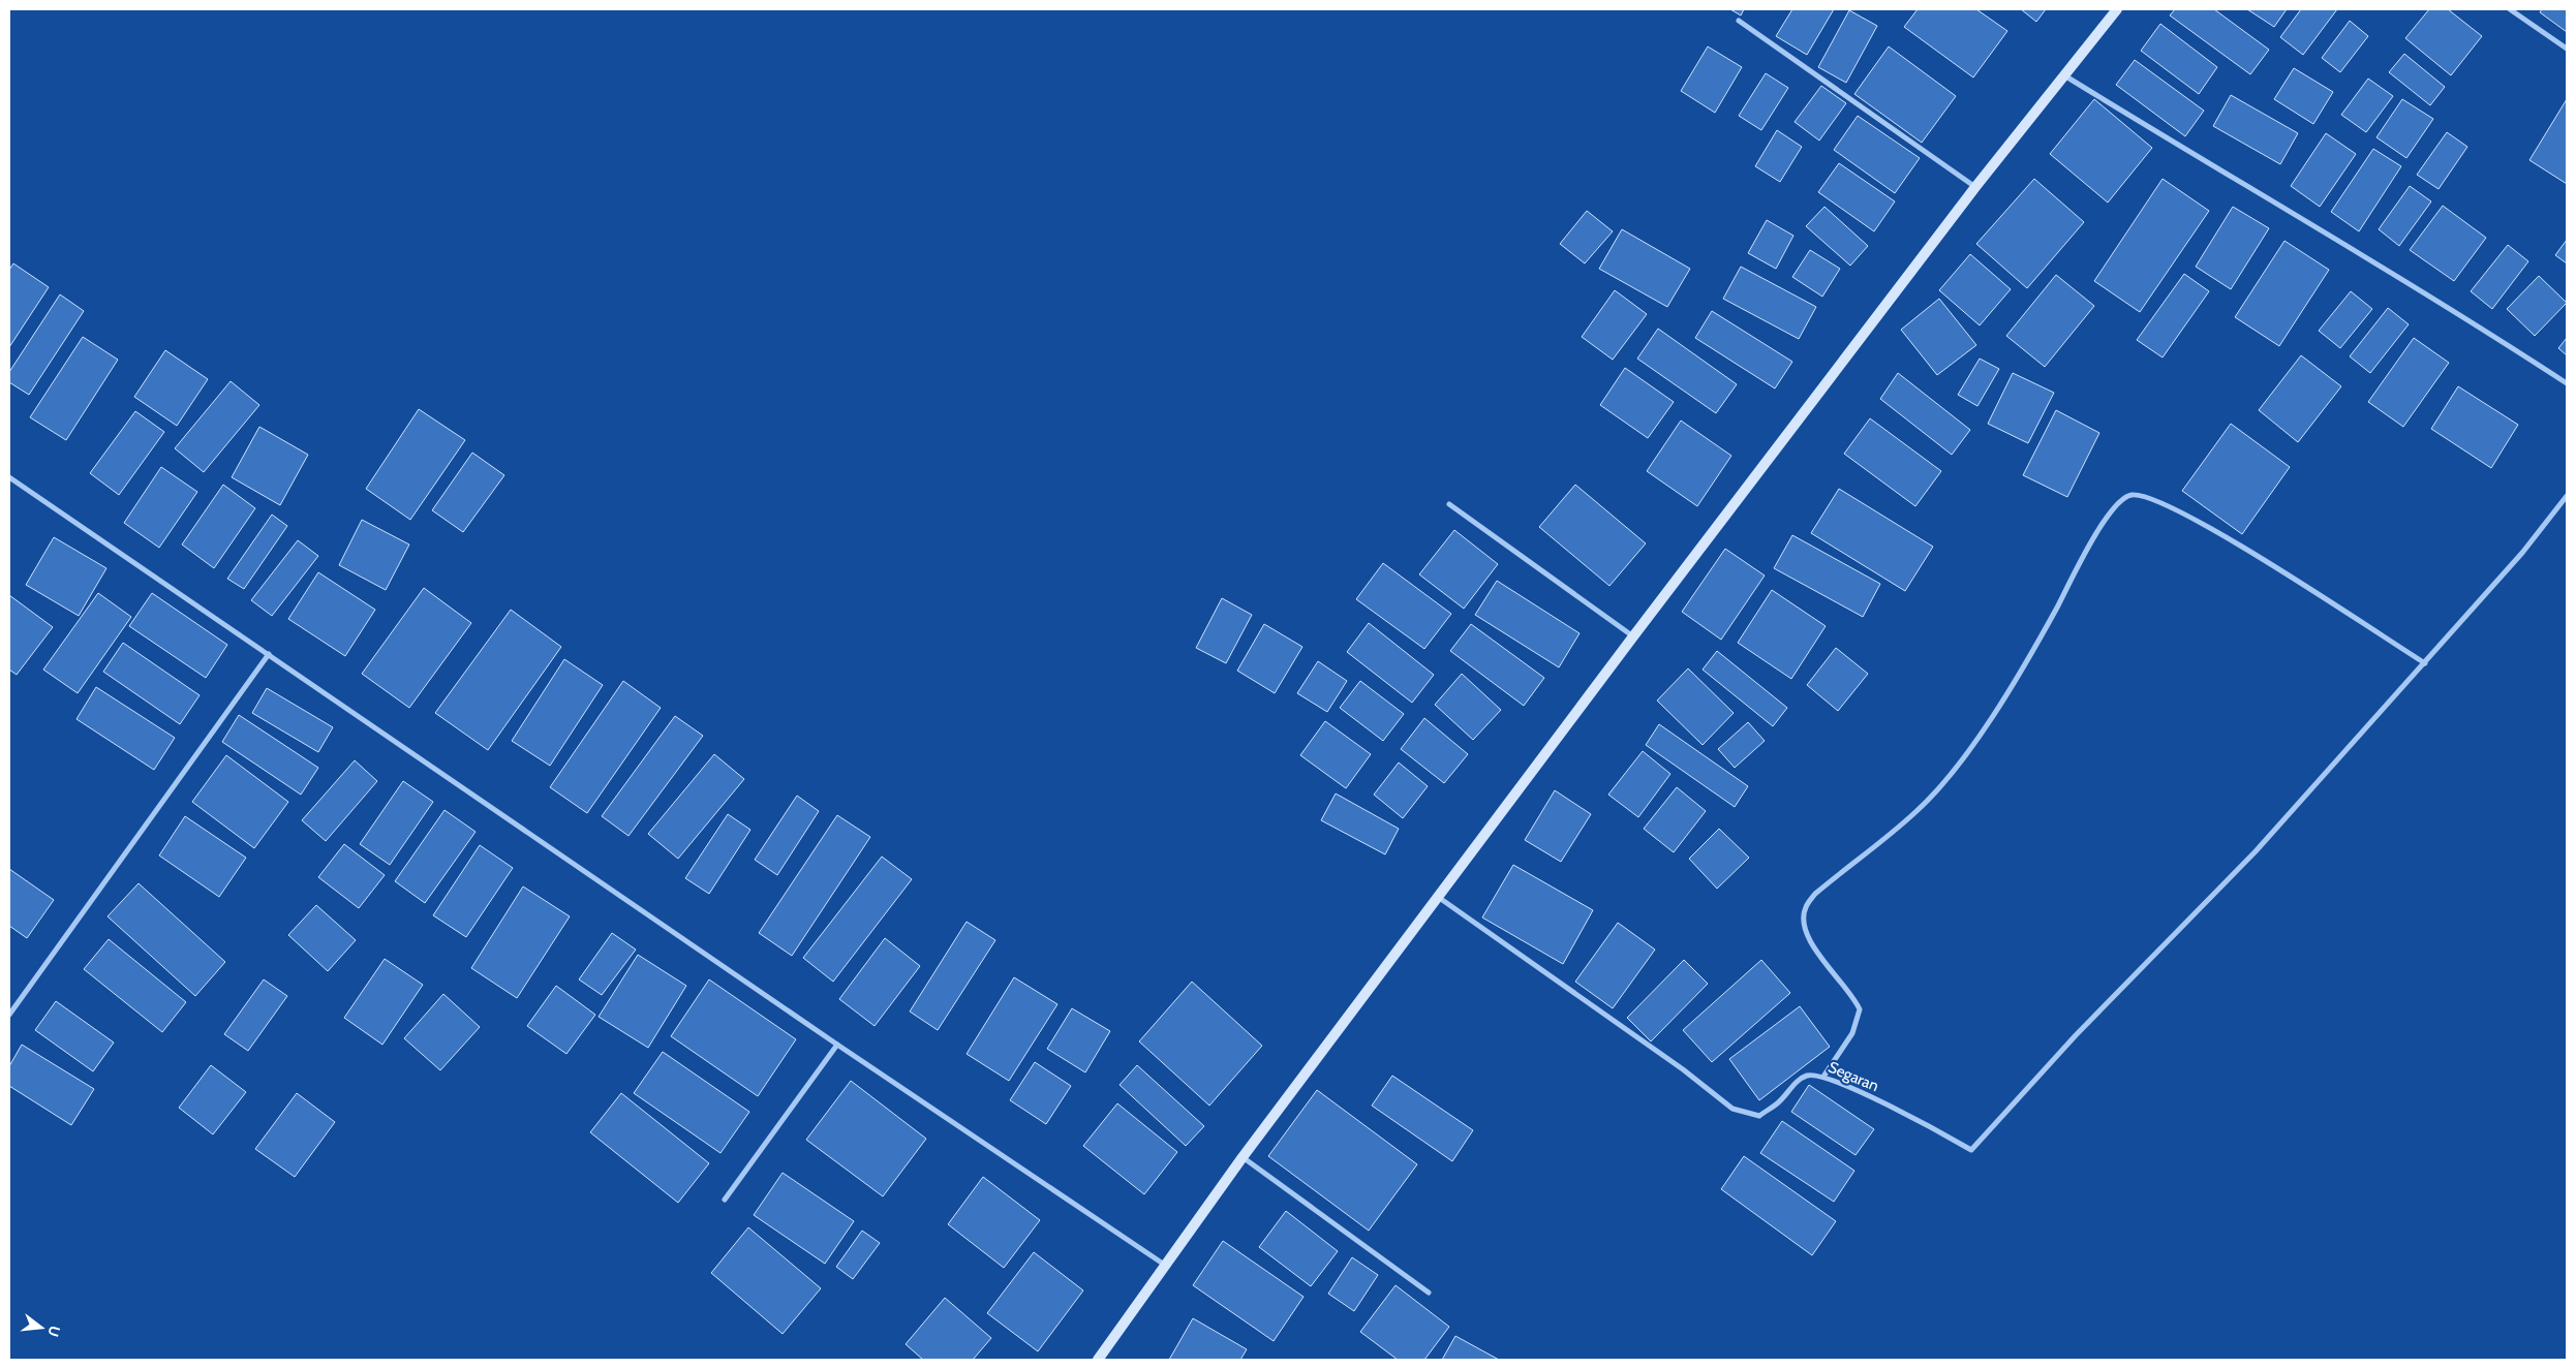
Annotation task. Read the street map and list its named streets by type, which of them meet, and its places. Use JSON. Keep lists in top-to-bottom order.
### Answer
{
  "streets": {
    "street": ["Segaran"]
  },
  "north": "right"
}
